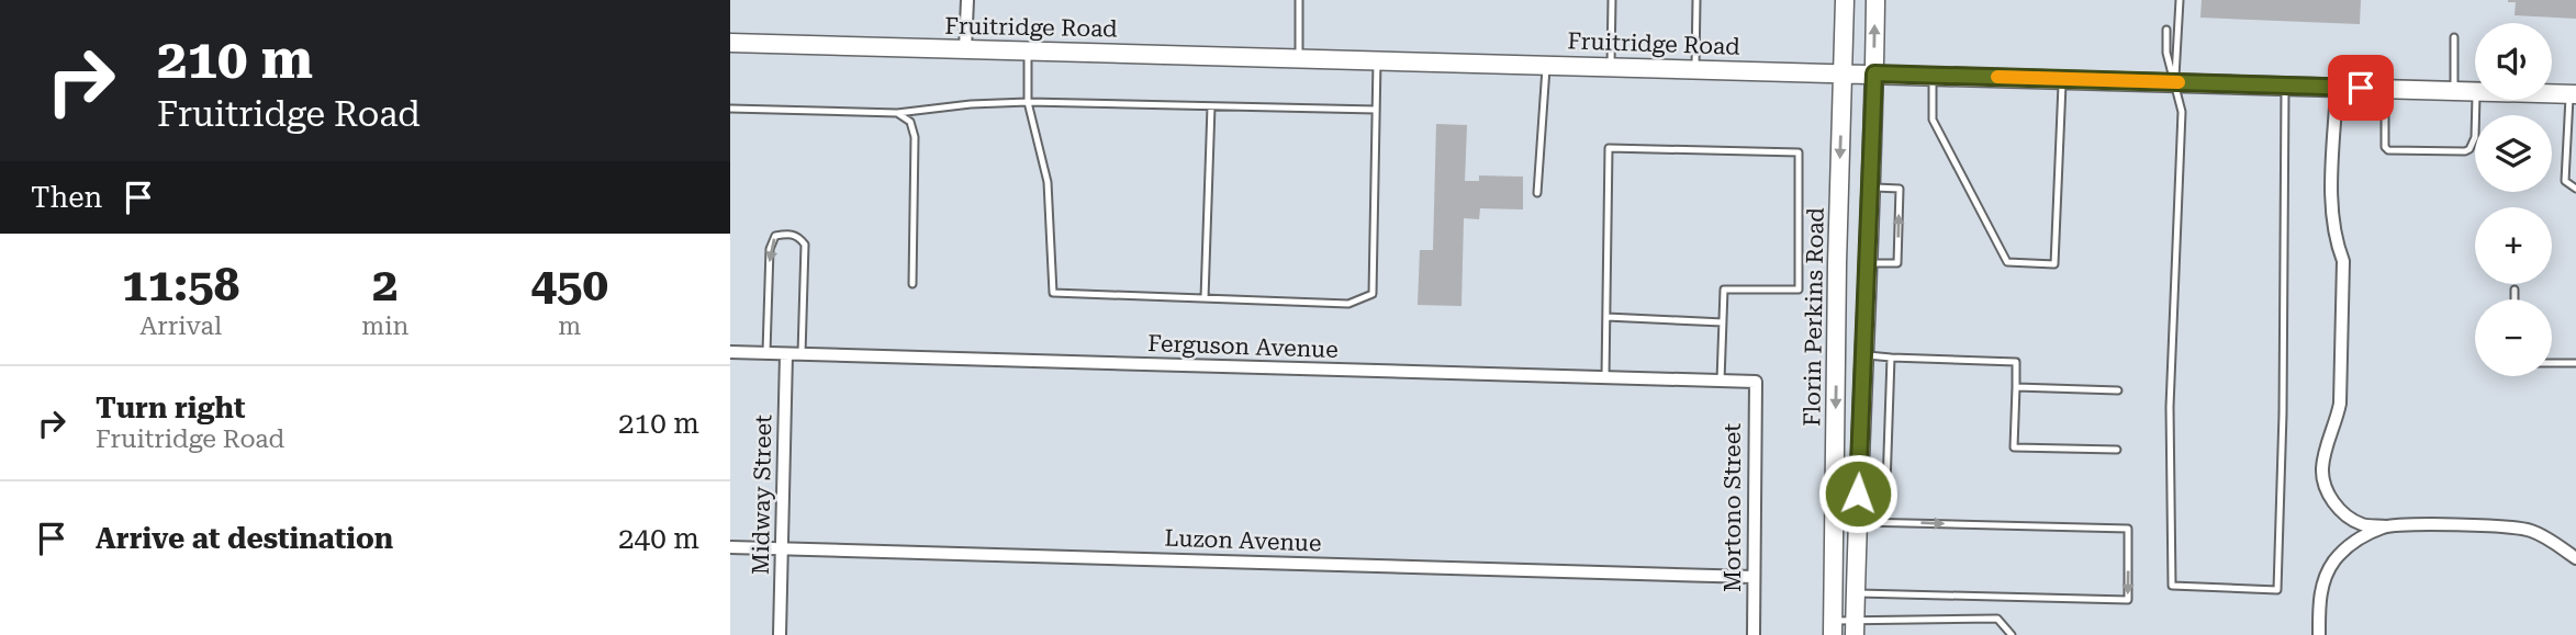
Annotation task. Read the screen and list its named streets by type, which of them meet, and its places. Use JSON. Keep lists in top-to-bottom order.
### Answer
{
  "streets": {
    "main road": ["Fruitridge Road", "Florin Perkins Road"],
    "street": [
      "Ferguson Avenue",
      "Midway Street",
      "Mortono Street",
      "Luzon Avenue"
    ]
  },
  "crossings": [
    ["Fruitridge Road", "Florin Perkins Road"],
    ["Ferguson Avenue", "Midway Street"],
    ["Ferguson Avenue", "Mortono Street"],
    ["Midway Street", "Luzon Avenue"],
    ["Mortono Street", "Luzon Avenue"]
  ],
  "page": {
    "turn": ["210 m", "Fruitridge Road"],
    "map_buttons": ["+", "−"],
    "then": "Then",
    "eta": [
      "11:58",
      "Arrival",
      "2",
      "min",
      "450",
      "m"
    ],
    "list": [
      {
        "name": "Turn right",
        "note": "Fruitridge Road",
        "value": "210 m"
      },
      {
        "name": "Arrive at destination",
        "value": "240 m"
      }
    ]
  }
}
